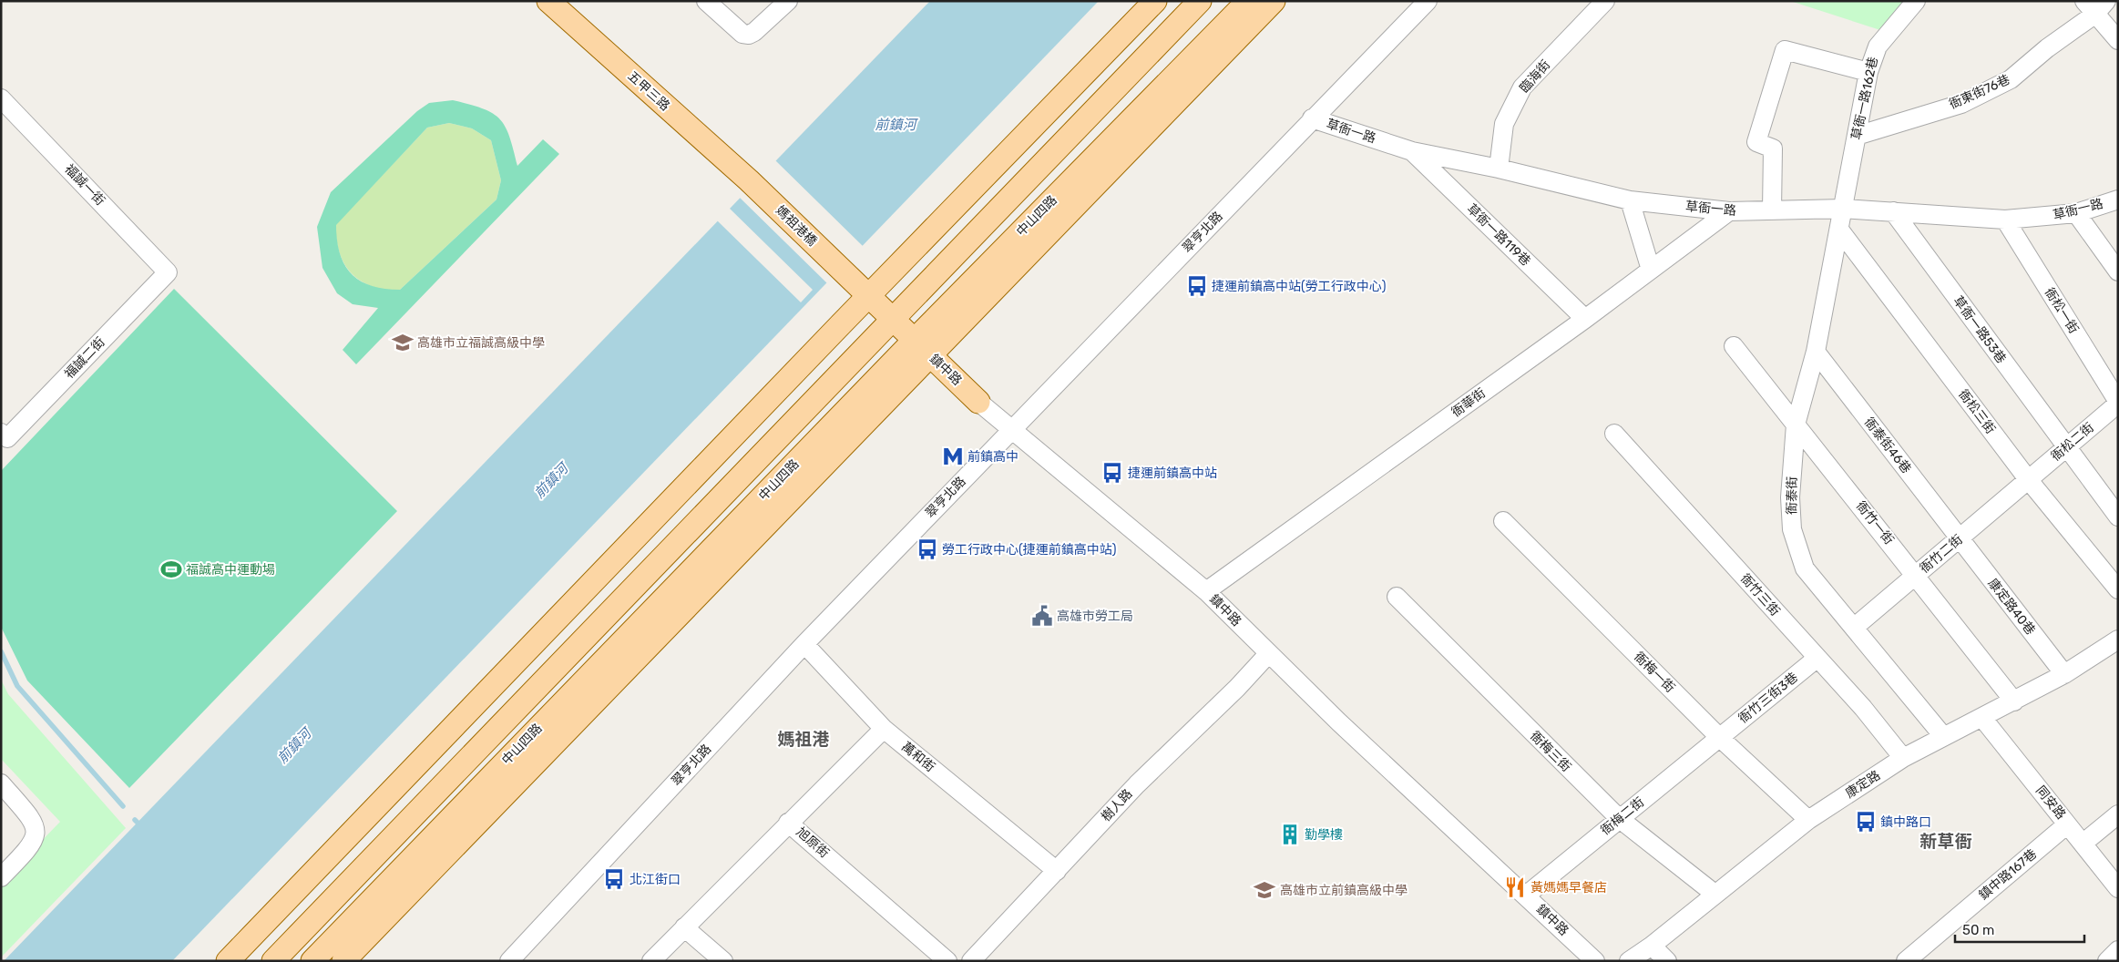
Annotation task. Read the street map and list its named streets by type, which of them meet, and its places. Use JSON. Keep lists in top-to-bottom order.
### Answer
{
  "streets": {
    "main road": [
      "五甲三路",
      "中山四路",
      "媽祖港橋",
      "鎮中路"
    ],
    "street": [
      "臨海街",
      "衙東街76巷",
      "草衙一路162巷",
      "草衙一路",
      "福誠一街",
      "翠亨北路",
      "草衙一路119巷",
      "衙松一街",
      "草衙一路53巷",
      "福誠二街",
      "衙華街",
      "衙松三街",
      "衙松二街",
      "衙泰街46巷",
      "衙泰街",
      "衙竹一街",
      "衙竹二街",
      "衙竹三街",
      "康定路40巷",
      "衙梅一街",
      "衙竹三街3巷",
      "衙梅三街",
      "萬和街",
      "康定路",
      "同安路",
      "樹人路",
      "衙梅二街",
      "旭原街",
      "鎮中路167巷"
    ]
  },
  "crossings": [
    ["臨海街", "草衙一路"],
    ["五甲三路", "媽祖港橋"],
    ["衙東街76巷", "草衙一路162巷"],
    ["草衙一路162巷", "草衙一路"],
    ["草衙一路162巷", "衙泰街"],
    ["草衙一路", "翠亨北路"],
    ["草衙一路", "草衙一路119巷"],
    ["草衙一路", "衙松一街"],
    ["草衙一路", "草衙一路53巷"],
    ["草衙一路", "衙華街"],
    ["草衙一路", "衙泰街"],
    ["福誠一街", "福誠二街"],
    ["中山四路", "鎮中路"],
    ["媽祖港橋", "鎮中路"],
    ["翠亨北路", "鎮中路"],
    ["翠亨北路", "萬和街"],
    ["草衙一路119巷", "衙華街"],
    ["衙松一街", "衙松二街"],
    ["草衙一路53巷", "衙松二街"],
    ["鎮中路", "衙華街"],
    ["鎮中路", "樹人路"],
    ["鎮中路", "衙梅二街"],
    ["衙松三街", "衙松二街"],
    ["衙松三街", "衙泰街"],
    ["衙松三街", "衙竹二街"],
    ["衙松二街", "衙竹二街"],
    ["衙泰街46巷", "衙泰街"],
    ["衙泰街46巷", "衙竹二街"],
    ["衙泰街46巷", "康定路40巷"],
    ["衙泰街", "衙竹一街"],
    ["衙泰街", "衙竹二街"],
    ["衙泰街", "康定路"],
    ["衙竹一街", "衙竹二街"],
    ["衙竹一街", "康定路"],
    ["衙竹二街", "康定路40巷"],
    ["衙竹三街", "衙竹三街3巷"],
    ["衙竹三街", "康定路"],
    ["康定路40巷", "康定路"],
    ["衙梅一街", "衙竹三街3巷"],
    ["衙梅一街", "康定路"],
    ["衙梅一街", "衙梅二街"],
    ["衙竹三街3巷", "衙梅二街"],
    ["衙梅三街", "康定路"],
    ["衙梅三街", "衙梅二街"],
    ["萬和街", "樹人路"],
    ["康定路", "同安路"],
    ["同安路", "鎮中路167巷"]
  ],
  "districts": ["媽祖港", "新草衙"],
  "water": ["前鎮河"],
  "places": {
    "bus stop": [
      "捷運前鎮高中站(勞工行政中心)",
      "捷運前鎮高中站",
      "勞工行政中心(捷運前鎮高中站)",
      "鎮中路口",
      "北江街口"
    ],
    "school or university": ["高雄市立福誠高級中學", "高雄市立前鎮高級中學"],
    "metro station": ["前鎮高中"],
    "sports": ["福誠高中運動場"],
    "public building": ["高雄市勞工局"],
    "building": ["勤學樓"],
    "restaurant": ["黃媽媽早餐店"]
  },
  "scale_bar": "50 m"
}
